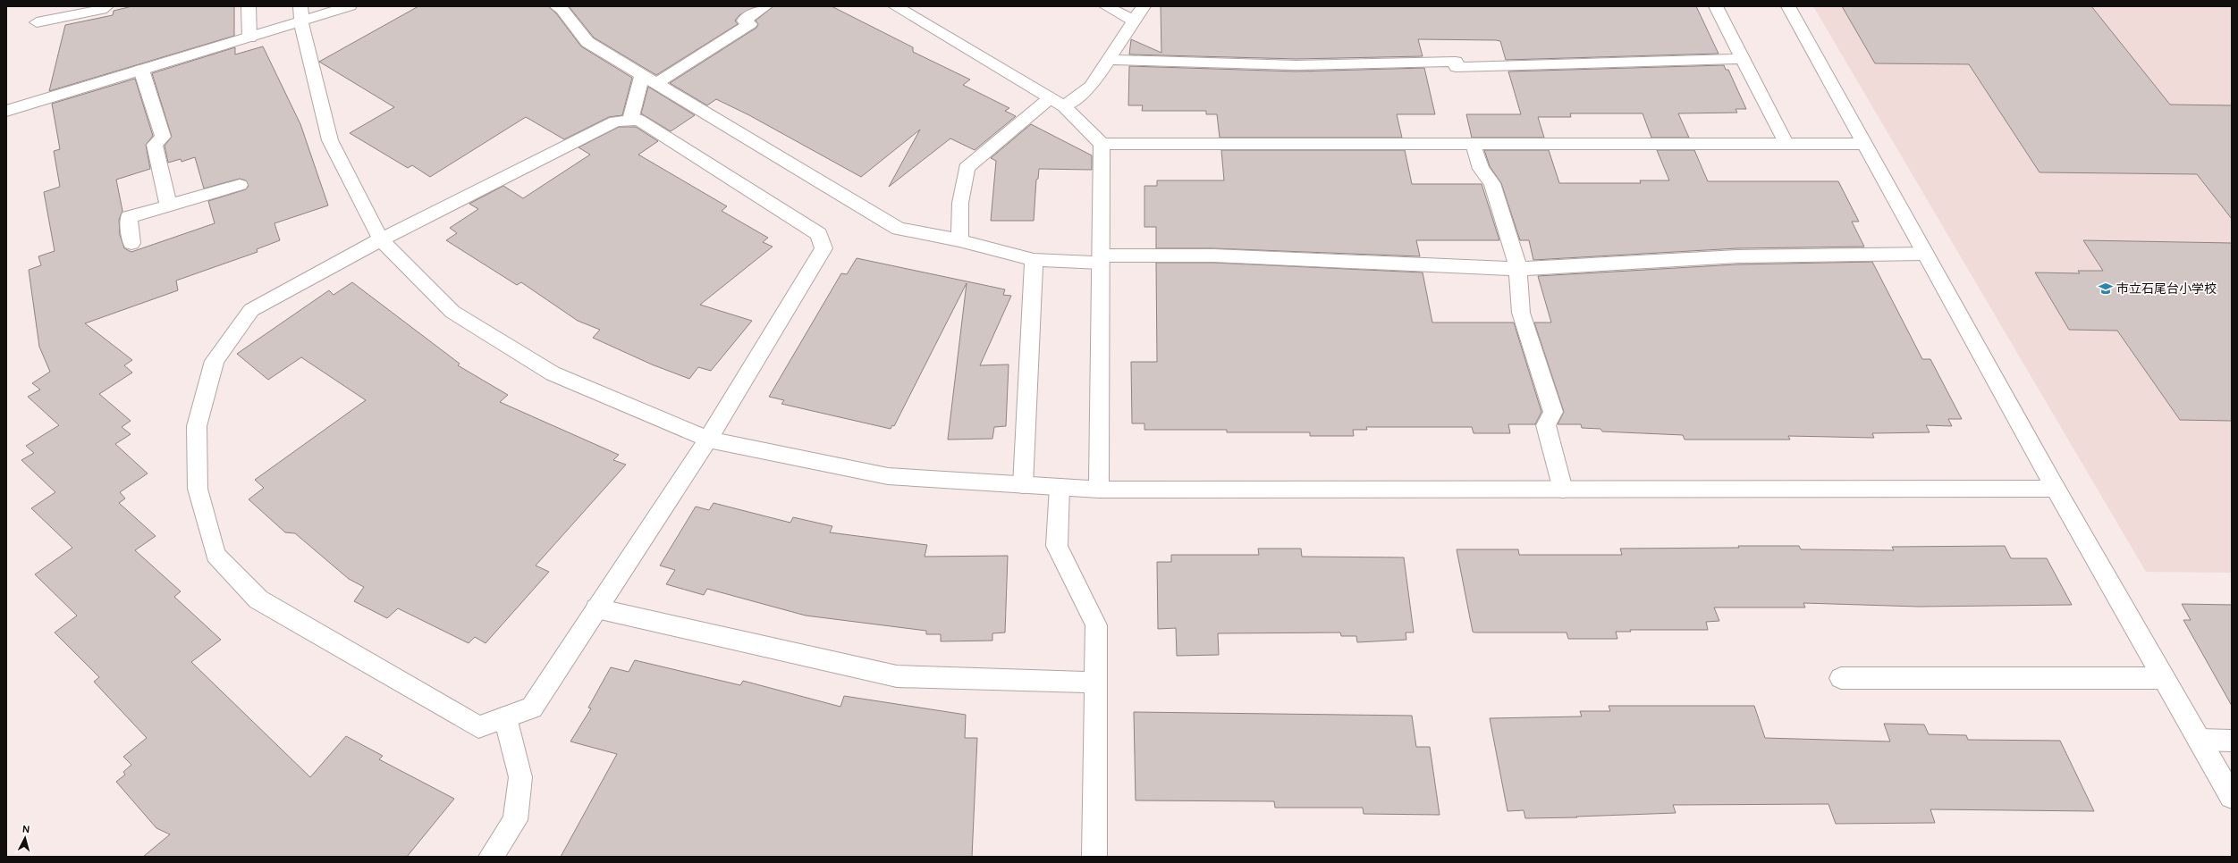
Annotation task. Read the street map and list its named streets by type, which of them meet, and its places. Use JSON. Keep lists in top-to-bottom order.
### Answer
{
  "places": {
    "school or university": ["市立石尾台小学校"]
  },
  "north": "top"
}
